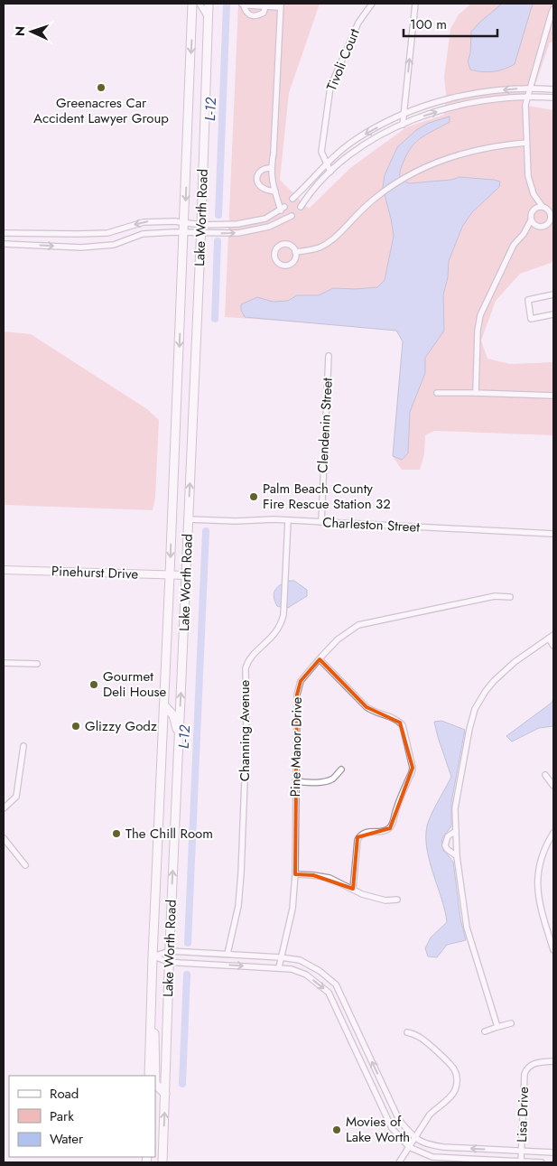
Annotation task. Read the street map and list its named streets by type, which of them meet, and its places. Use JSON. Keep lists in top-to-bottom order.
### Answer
{
  "streets": {
    "main road": ["Lake Worth Road"],
    "street": [
      "Tivoli Court",
      "Clendenin Street",
      "Charleston Street",
      "Pinehurst Drive",
      "Channing Avenue",
      "Pine Manor Drive",
      "Lisa Drive"
    ]
  },
  "crossings": [
    ["Lake Worth Road", "Charleston Street"],
    ["Lake Worth Road", "Pinehurst Drive"],
    ["Clendenin Street", "Charleston Street"],
    ["Charleston Street", "Channing Avenue"]
  ],
  "water": ["L-12"],
  "places": [
    "Greenacres Car Accident Lawyer Group",
    "Palm Beach County Fire Rescue Station 32",
    "Gourmet Deli House",
    "Glizzy Godz",
    "The Chill Room",
    "Movies of Lake Worth"
  ],
  "legend": ["Road", "Park", "Water"],
  "scale_bar": "100 m",
  "north": "left"
}
